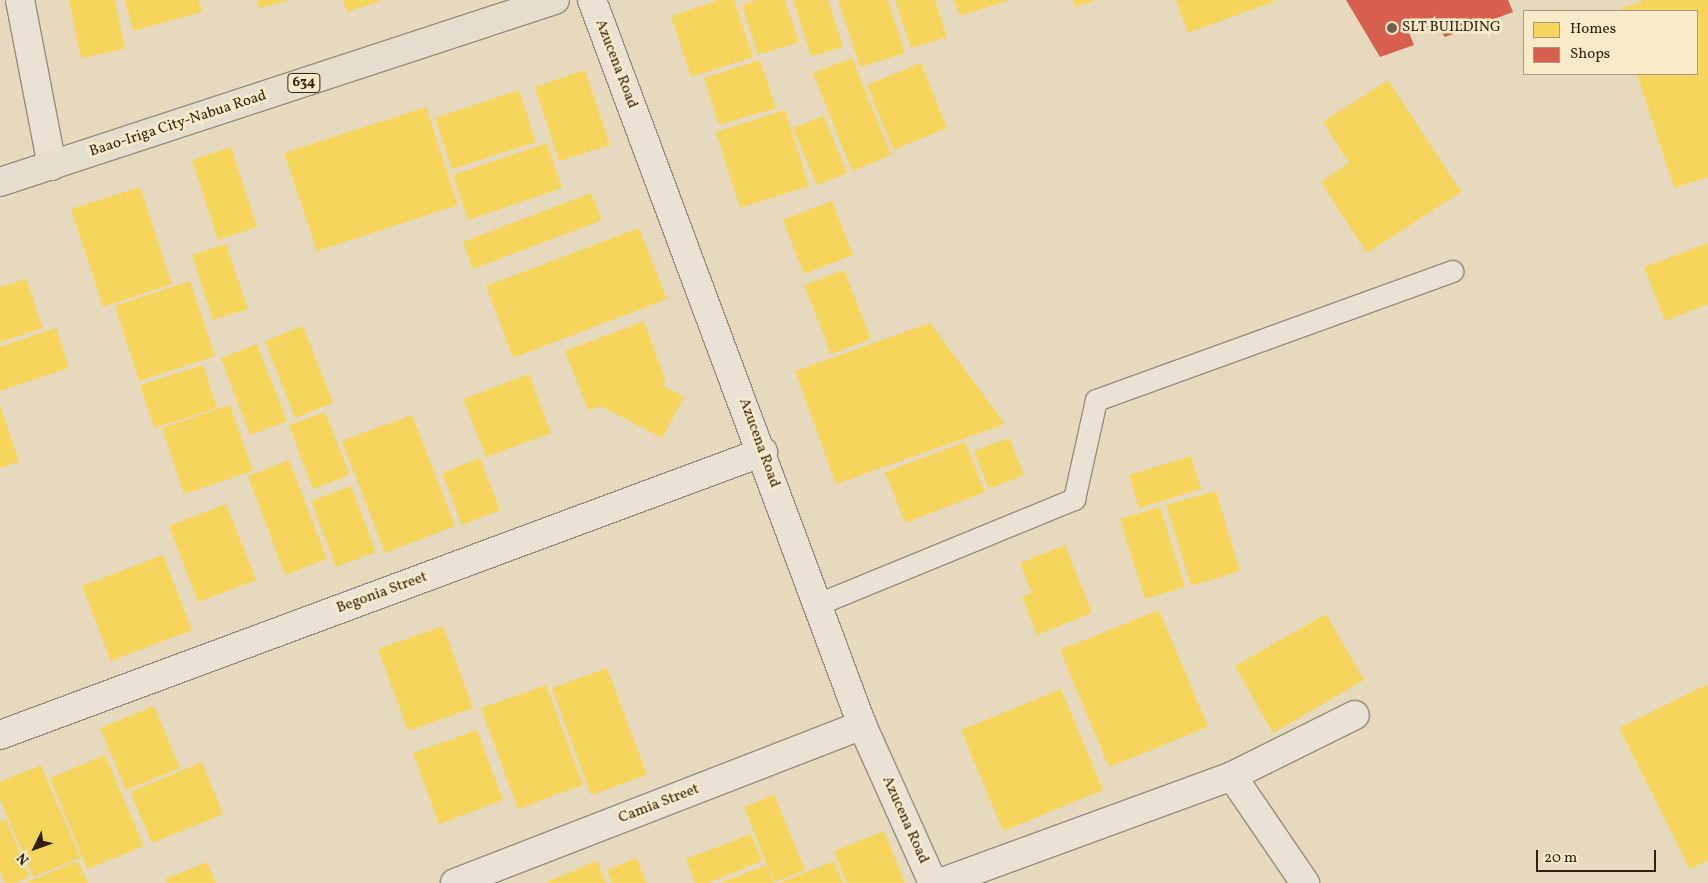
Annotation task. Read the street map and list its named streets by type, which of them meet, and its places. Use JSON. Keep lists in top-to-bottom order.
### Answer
{
  "streets": {
    "main road": ["634", "Baao-Iriga City-Nabua Road"],
    "street": ["Azucena Road", "Begonia Street", "Camia Street"]
  },
  "crossings": [
    ["Azucena Road", "Begonia Street"],
    ["Azucena Road", "Camia Street"]
  ],
  "places": ["SLT BUILDING"],
  "legend": ["Homes", "Shops"],
  "scale_bar": "20 m",
  "north": "bottom left"
}
